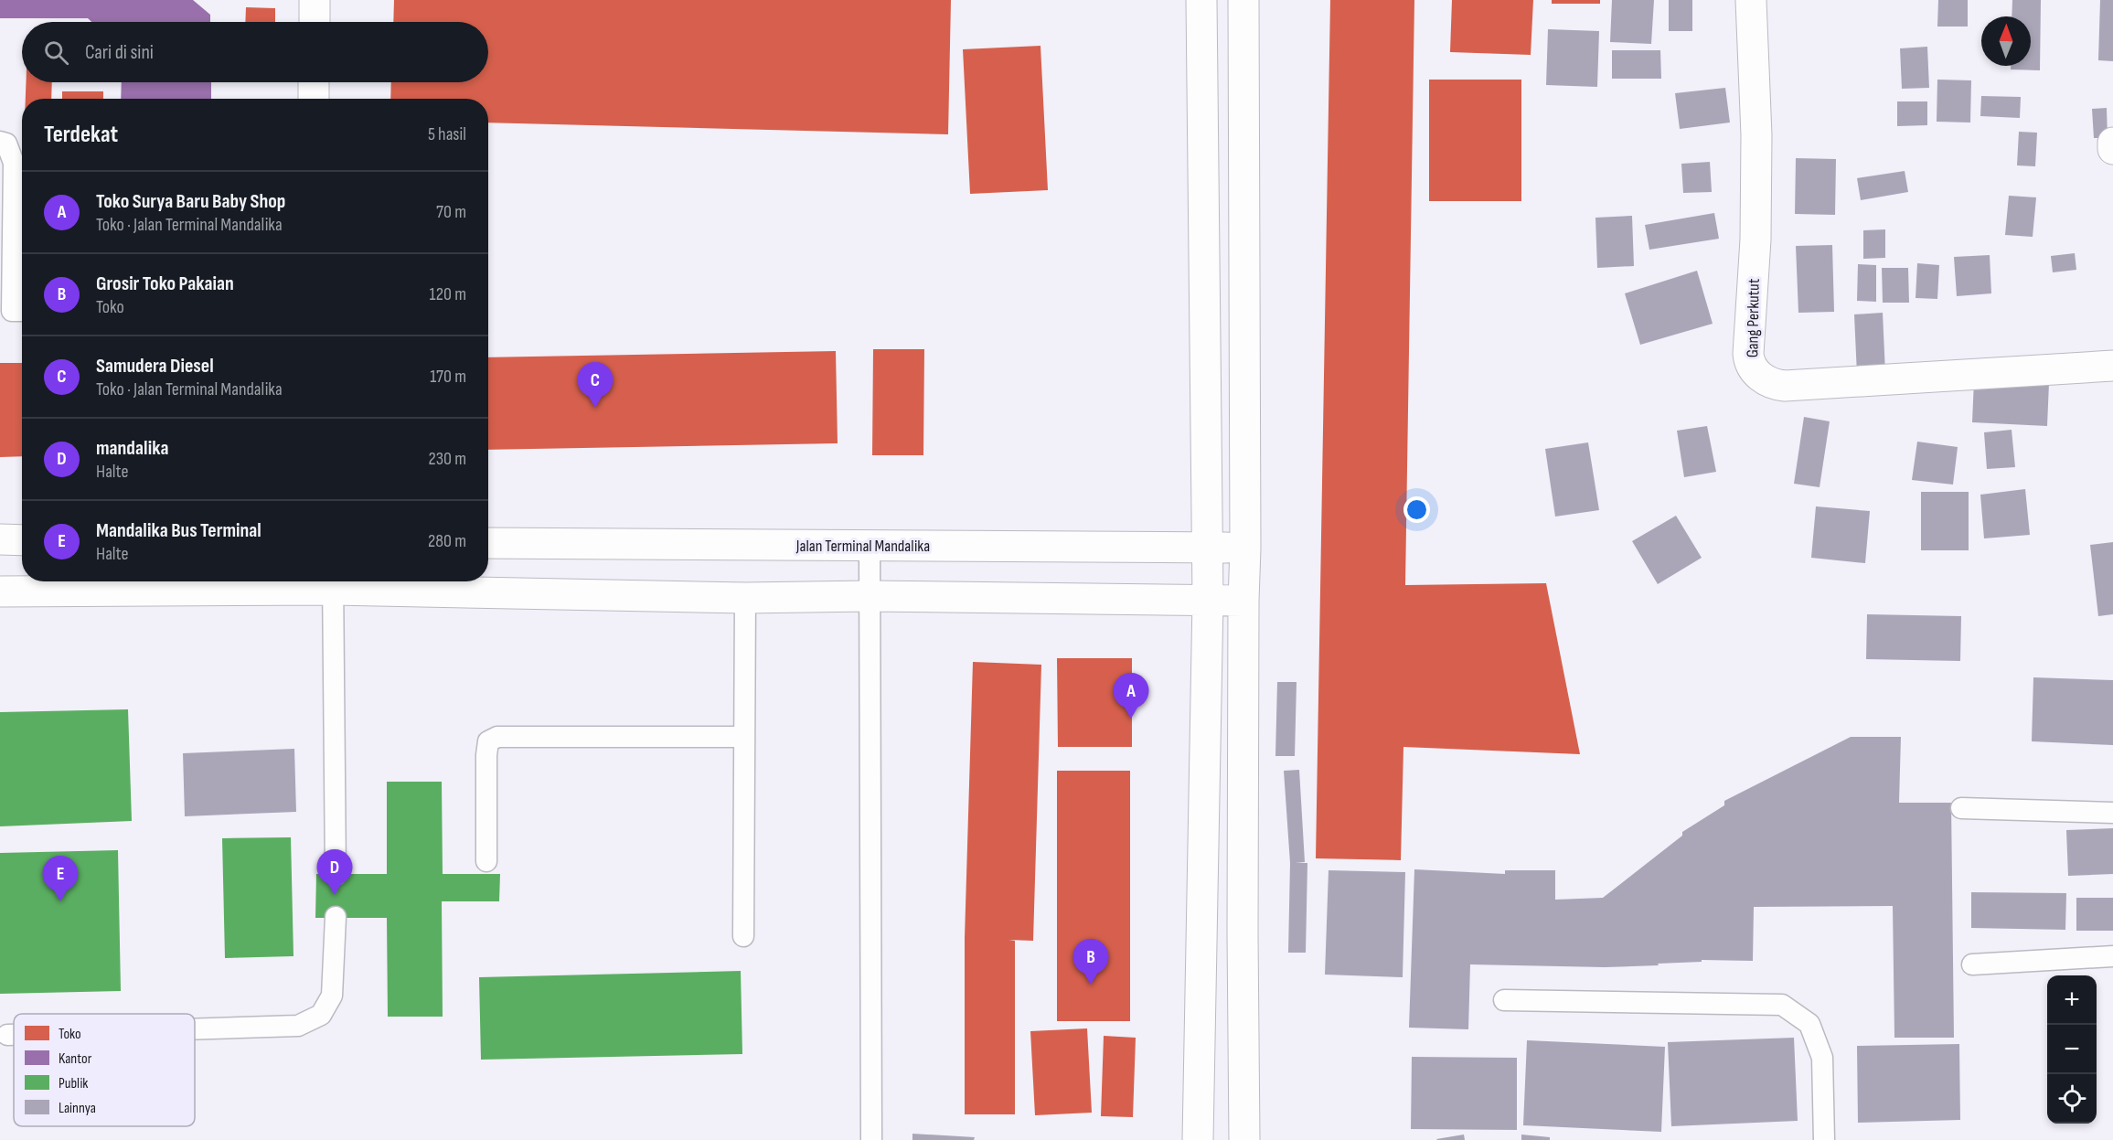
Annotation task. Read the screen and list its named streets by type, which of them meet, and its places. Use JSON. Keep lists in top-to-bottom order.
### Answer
{
  "streets": {
    "street": ["Gang Perkutut", "Jalan Terminal Mandalika"]
  },
  "legend": [
    "Toko",
    "Kantor",
    "Publik",
    "Lainnya"
  ],
  "north": "top",
  "page": {
    "search": "Cari di sini",
    "heading": ["Terdekat", "5 hasil"],
    "list": [
      {
        "mark": "A",
        "name": "Toko Surya Baru Baby Shop",
        "note": "Toko · Jalan Terminal Mandalika",
        "value": "70 m"
      },
      {
        "mark": "B",
        "name": "Grosir Toko Pakaian",
        "note": "Toko",
        "value": "120 m"
      },
      {
        "mark": "C",
        "name": "Samudera Diesel",
        "note": "Toko · Jalan Terminal Mandalika",
        "value": "170 m"
      },
      {
        "mark": "D",
        "name": "mandalika",
        "note": "Halte",
        "value": "230 m"
      },
      {
        "mark": "E",
        "name": "Mandalika Bus Terminal",
        "note": "Halte",
        "value": "280 m"
      }
    ],
    "pins": [
      "C",
      "A",
      "D",
      "E",
      "B"
    ],
    "map_buttons": ["+", "−"]
  }
}
